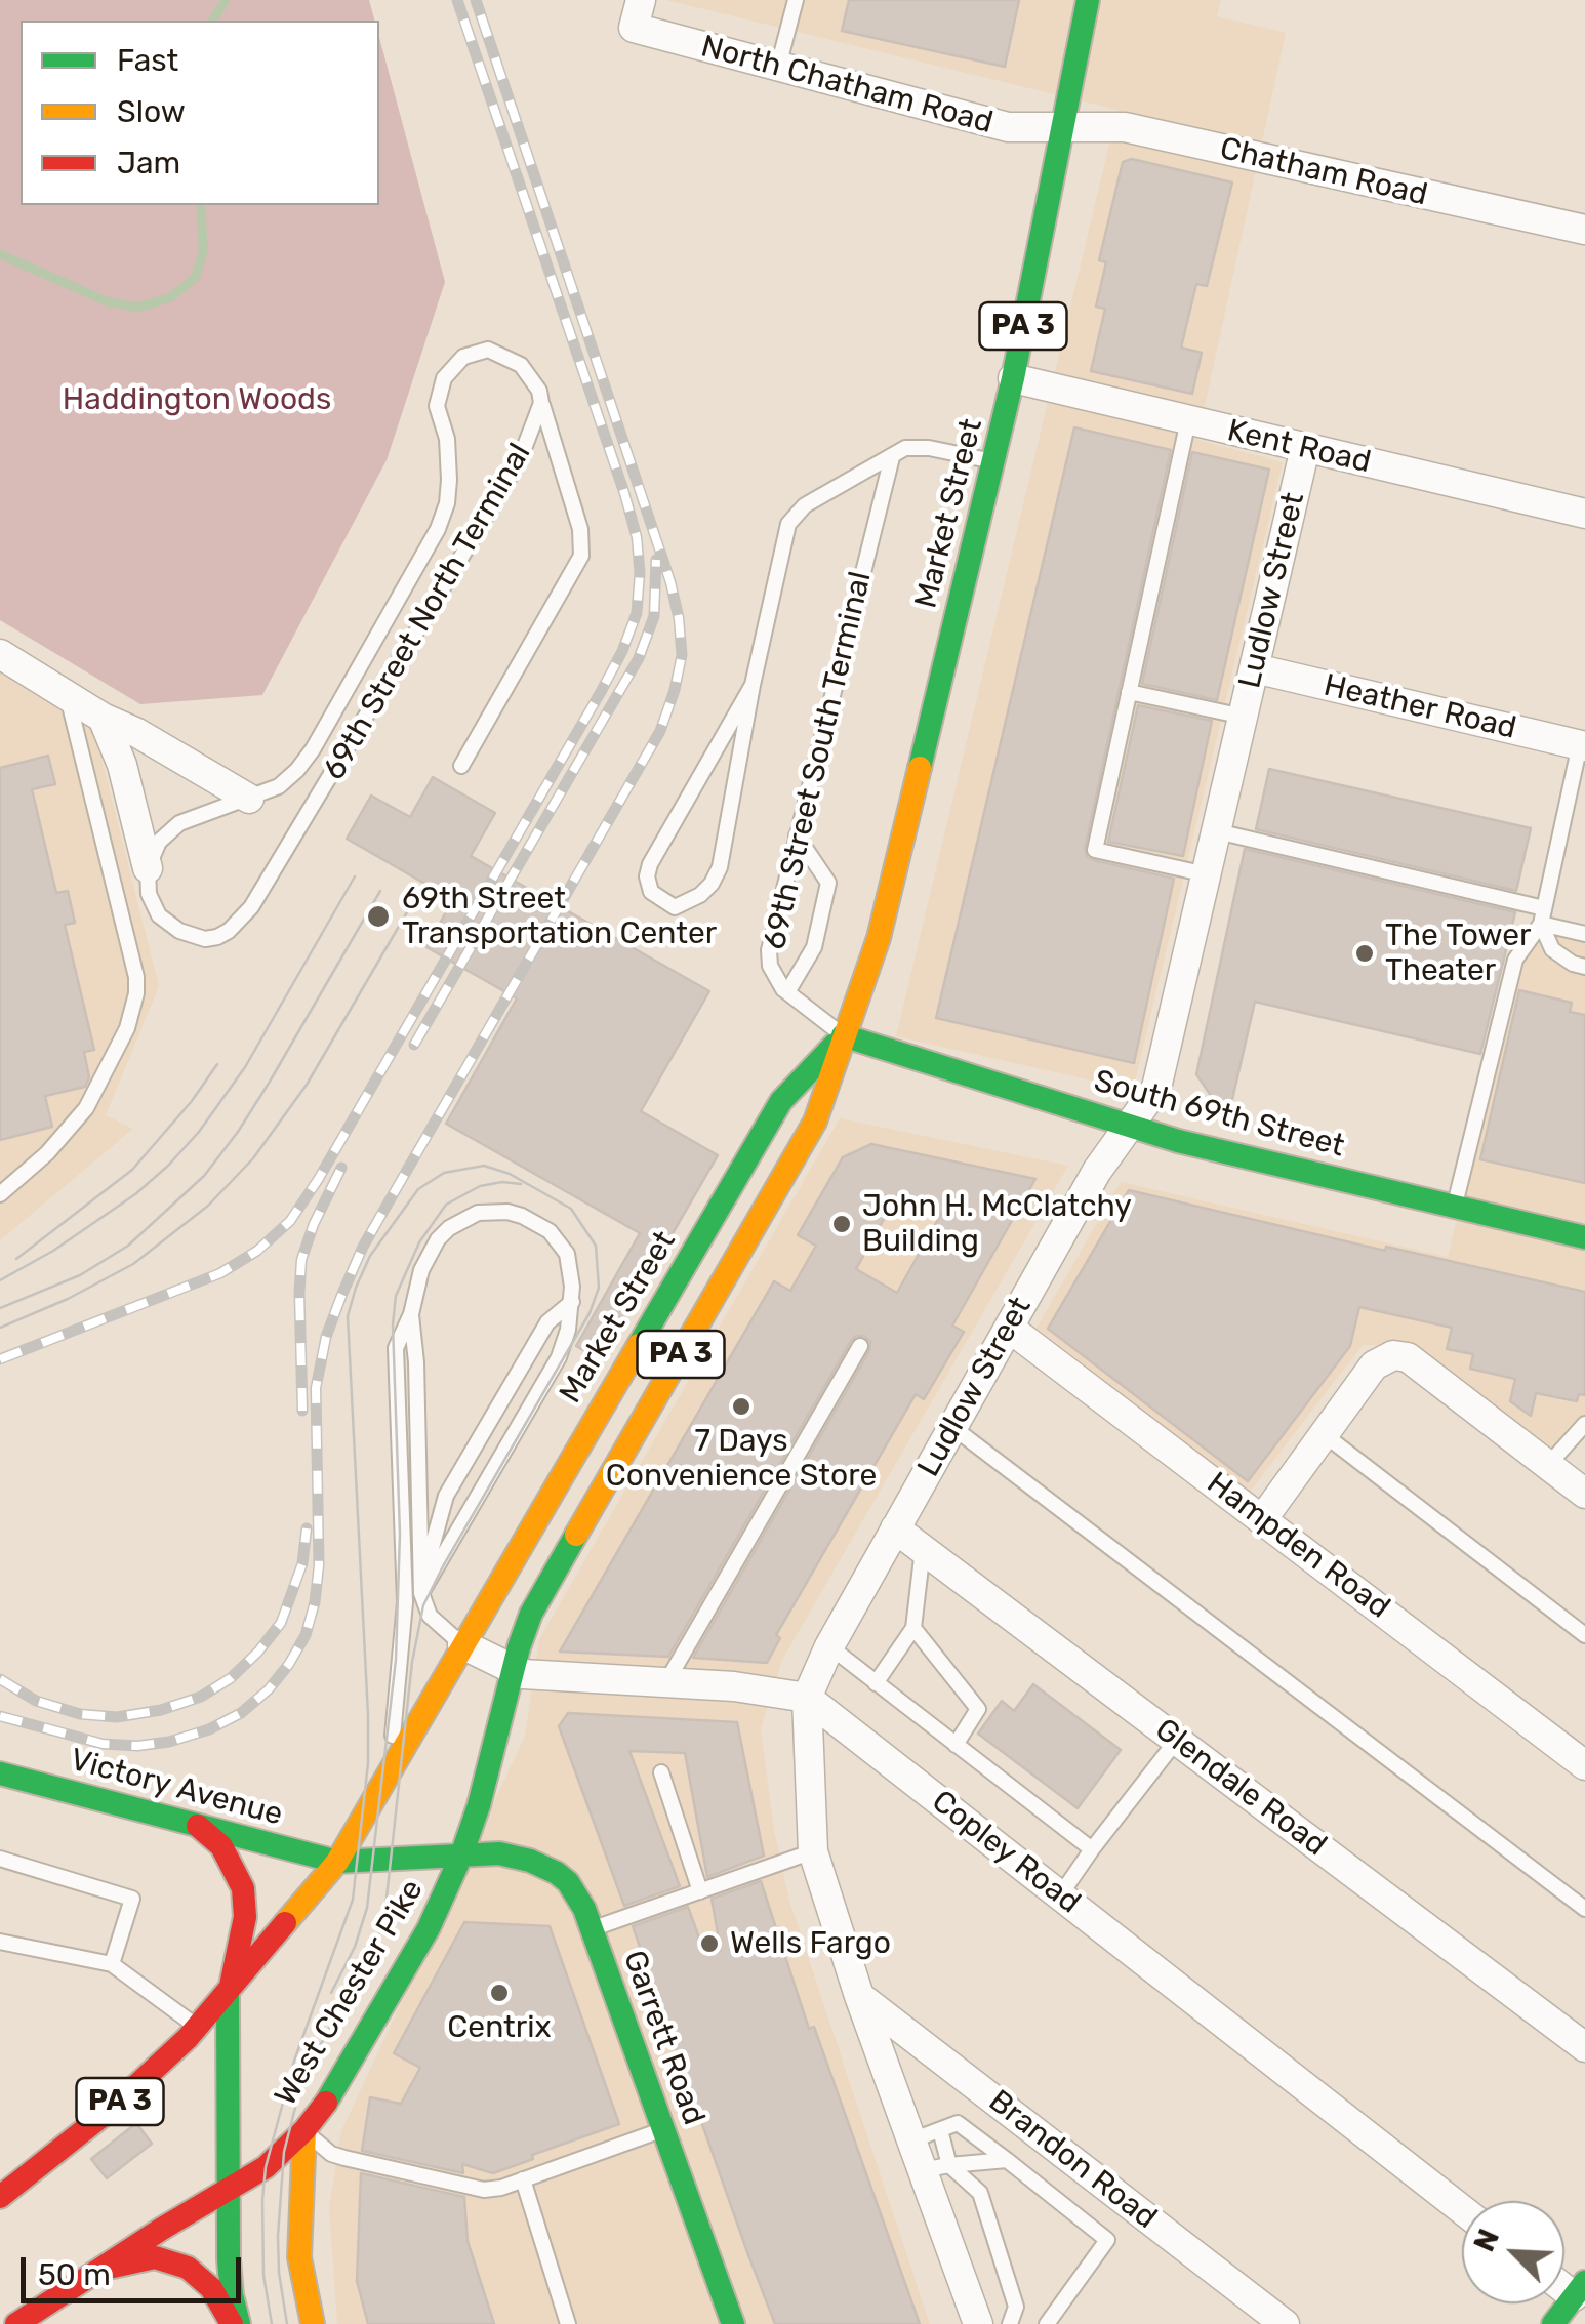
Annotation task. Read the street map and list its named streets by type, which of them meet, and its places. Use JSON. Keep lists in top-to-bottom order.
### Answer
{
  "streets": {
    "main road": [
      "PA 3",
      "Market Street",
      "South 69th Street",
      "Victory Avenue",
      "West Chester Pike",
      "Garrett Road"
    ],
    "street": [
      "North Chatham Road",
      "Chatham Road",
      "Kent Road",
      "Ludlow Street",
      "Heather Road",
      "Hampden Road",
      "Glendale Road",
      "Copley Road",
      "Brandon Road"
    ],
    "lane": ["69th Street North Terminal", "69th Street South Terminal"]
  },
  "crossings": [
    ["North Chatham Road", "Chatham Road"],
    ["North Chatham Road", "Market Street"],
    ["Chatham Road", "Market Street"],
    ["PA 3", "Market Street"],
    ["PA 3", "Victory Avenue"],
    ["PA 3", "Copley Road"],
    ["Kent Road", "Market Street"],
    ["Kent Road", "Ludlow Street"],
    ["Market Street", "69th Street South Terminal"],
    ["Market Street", "South 69th Street"],
    ["Market Street", "Copley Road"],
    ["Market Street", "West Chester Pike"],
    ["Ludlow Street", "Heather Road"],
    ["Ludlow Street", "South 69th Street"],
    ["Ludlow Street", "Hampden Road"],
    ["Ludlow Street", "Glendale Road"],
    ["Ludlow Street", "Copley Road"],
    ["Ludlow Street", "Brandon Road"],
    ["69th Street South Terminal", "South 69th Street"],
    ["Victory Avenue", "West Chester Pike"],
    ["Victory Avenue", "Garrett Road"],
    ["Copley Road", "West Chester Pike"],
    ["West Chester Pike", "Garrett Road"]
  ],
  "parks": ["Haddington Woods"],
  "places": [
    "69th Street Transportation Center",
    "The Tower Theater",
    "John H. McClatchy Building",
    "7 Days Convenience Store",
    "Wells Fargo",
    "Centrix"
  ],
  "legend": ["Fast", "Slow", "Jam"],
  "scale_bar": "50 m",
  "north": "top left"
}
